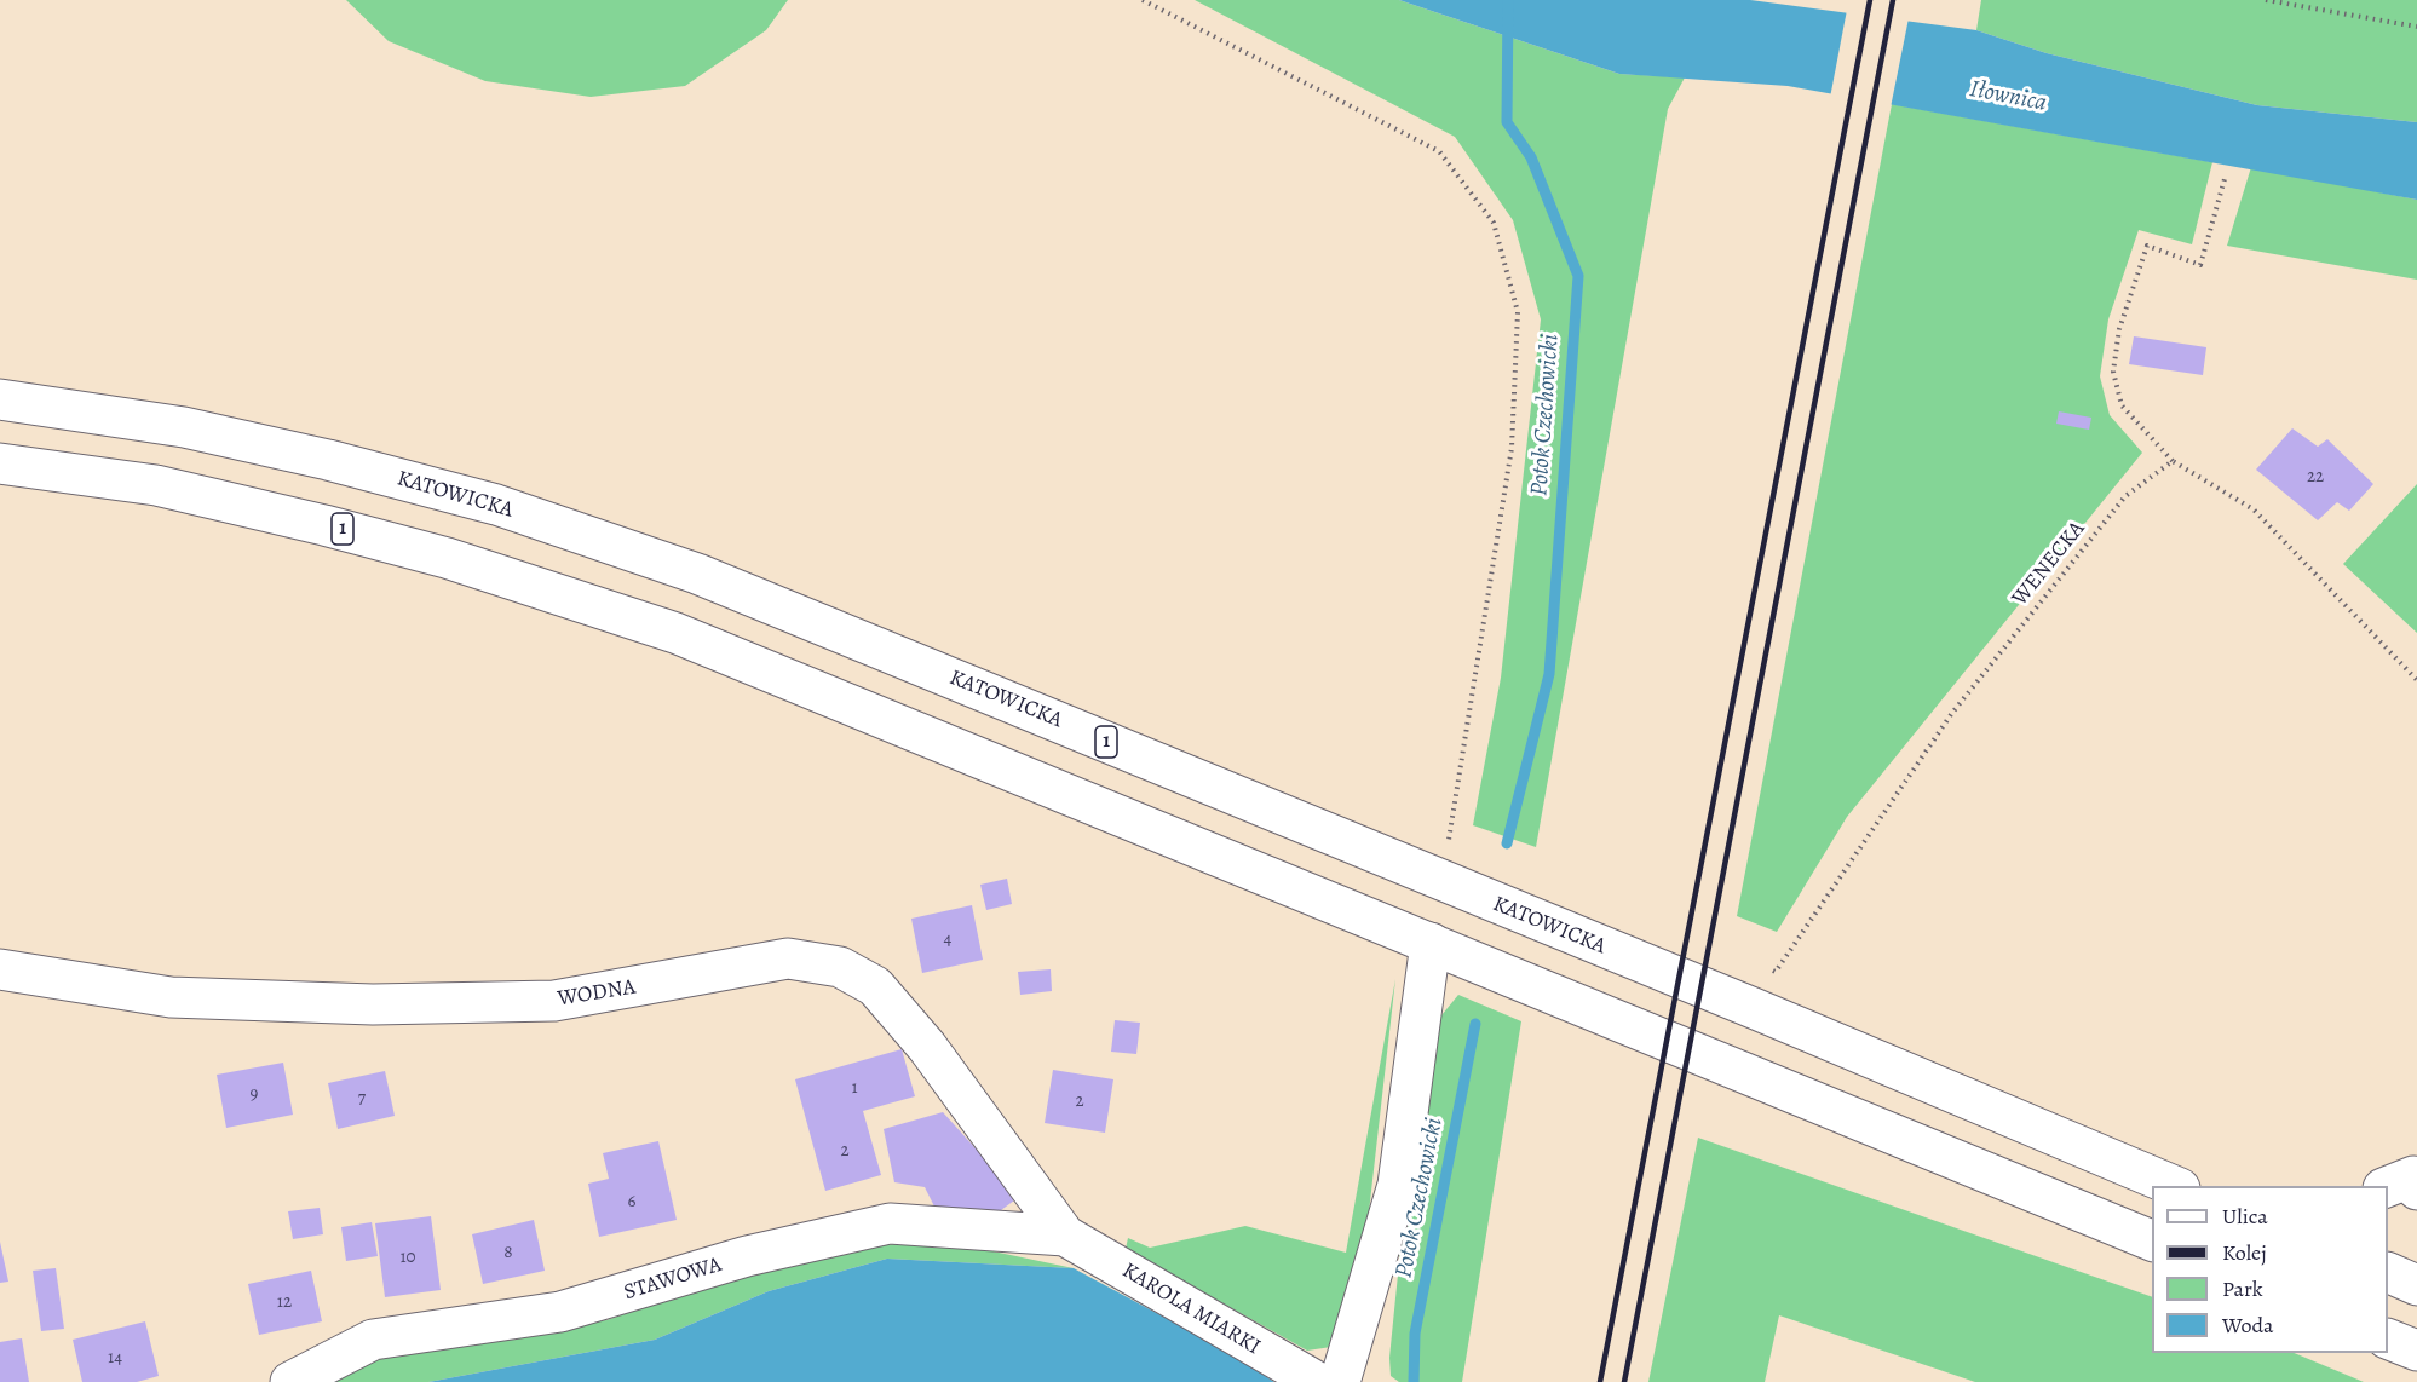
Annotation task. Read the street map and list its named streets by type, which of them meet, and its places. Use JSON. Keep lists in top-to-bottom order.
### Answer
{
  "streets": {
    "main road": [
      "KATOWICKA",
      "1",
      "WODNA",
      "STAWOWA",
      "KAROLA MIARKI"
    ],
    "path": ["WENECKA"]
  },
  "crossings": [
    ["WODNA", "STAWOWA"],
    ["WODNA", "KAROLA MIARKI"],
    ["STAWOWA", "KAROLA MIARKI"]
  ],
  "water": ["Iłownica", "Potok Czechowicki"],
  "house_numbers": [
    "22",
    "4",
    "1",
    "9",
    "7",
    "2",
    "2",
    "6",
    "8",
    "10",
    "12",
    "14"
  ],
  "legend": [
    "Ulica",
    "Kolej",
    "Park",
    "Woda"
  ]
}
